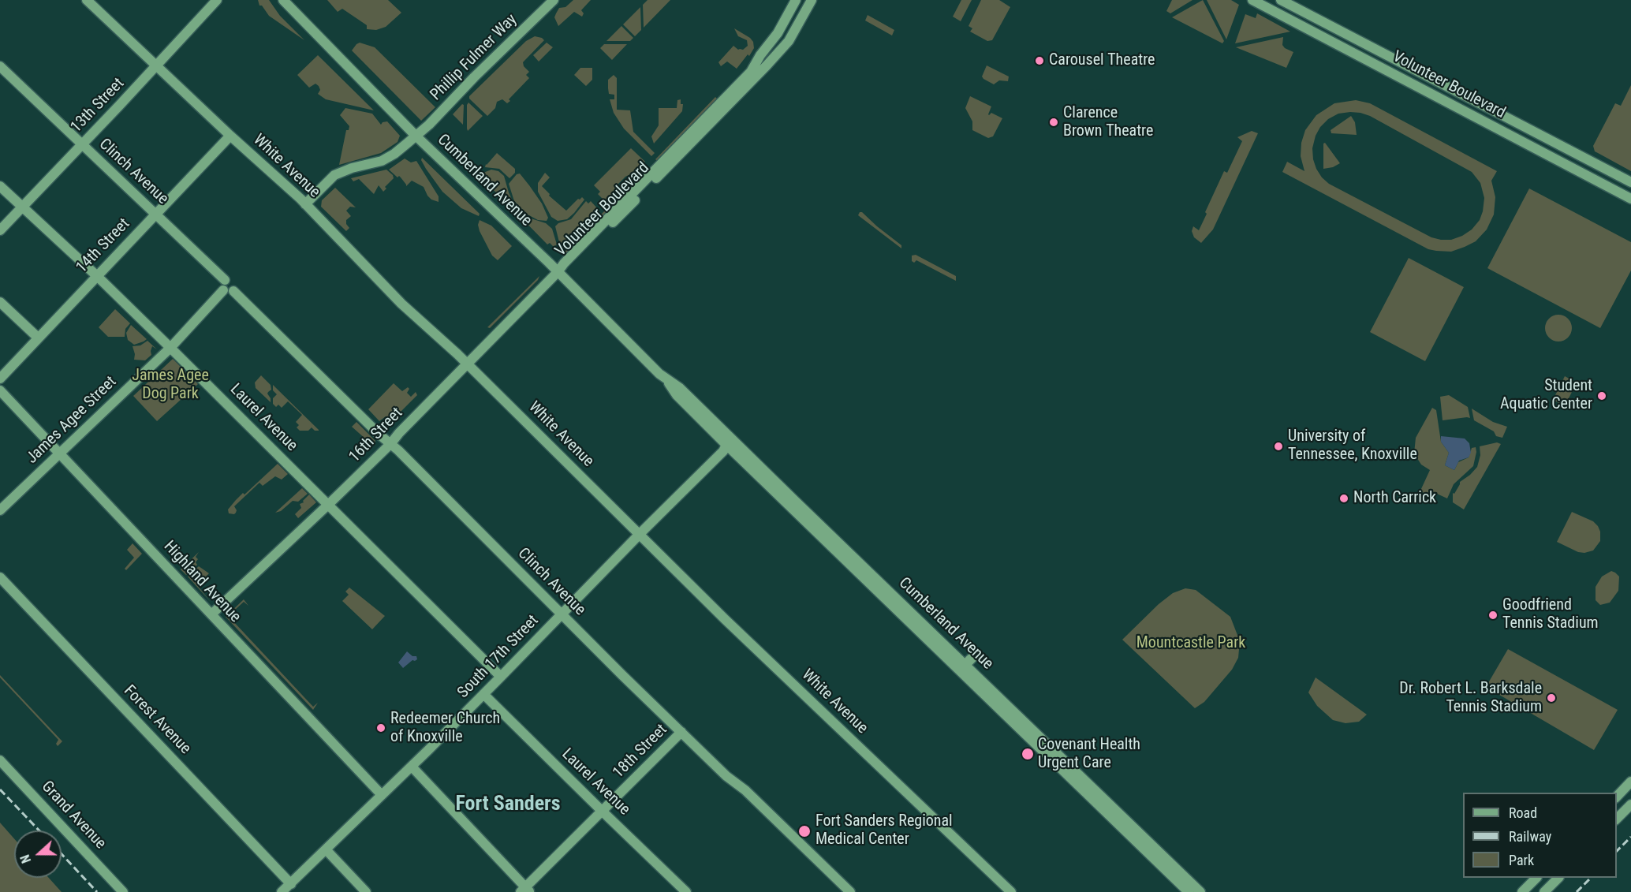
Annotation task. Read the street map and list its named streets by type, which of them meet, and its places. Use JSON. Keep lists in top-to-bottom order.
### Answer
{
  "streets": {
    "street": [
      "Phillip Fulmer Way",
      "Volunteer Boulevard",
      "13th Street",
      "White Avenue",
      "Clinch Avenue",
      "Cumberland Avenue",
      "14th Street",
      "Laurel Avenue",
      "James Agee Street",
      "16th Street",
      "Highland Avenue",
      "South 17th Street",
      "Forest Avenue",
      "18th Street",
      "Grand Avenue"
    ]
  },
  "crossings": [
    ["Phillip Fulmer Way", "Cumberland Avenue"],
    ["Volunteer Boulevard", "Cumberland Avenue"],
    ["Volunteer Boulevard", "16th Street"],
    ["13th Street", "White Avenue"],
    ["13th Street", "Clinch Avenue"],
    ["13th Street", "Laurel Avenue"],
    ["White Avenue", "14th Street"],
    ["White Avenue", "16th Street"],
    ["White Avenue", "South 17th Street"],
    ["Clinch Avenue", "14th Street"],
    ["Clinch Avenue", "16th Street"],
    ["Clinch Avenue", "South 17th Street"],
    ["Clinch Avenue", "18th Street"],
    ["Cumberland Avenue", "16th Street"],
    ["Cumberland Avenue", "South 17th Street"],
    ["14th Street", "Laurel Avenue"],
    ["Laurel Avenue", "James Agee Street"],
    ["Laurel Avenue", "16th Street"],
    ["Laurel Avenue", "South 17th Street"],
    ["Laurel Avenue", "18th Street"],
    ["James Agee Street", "Highland Avenue"],
    ["16th Street", "Highland Avenue"],
    ["Highland Avenue", "South 17th Street"],
    ["South 17th Street", "Forest Avenue"]
  ],
  "districts": ["Fort Sanders"],
  "parks": ["James Agee Dog Park", "Mountcastle Park"],
  "places": [
    "Carousel Theatre",
    "Clarence Brown Theatre",
    "Student Aquatic Center",
    "University of Tennessee, Knoxville",
    "North Carrick",
    "Goodfriend Tennis Stadium",
    "Dr. Robert L. Barksdale Tennis Stadium",
    "Redeemer Church of Knoxville",
    "Covenant Health Urgent Care",
    "Fort Sanders Regional Medical Center"
  ],
  "legend": ["Road", "Railway", "Park"],
  "north": "left"
}
